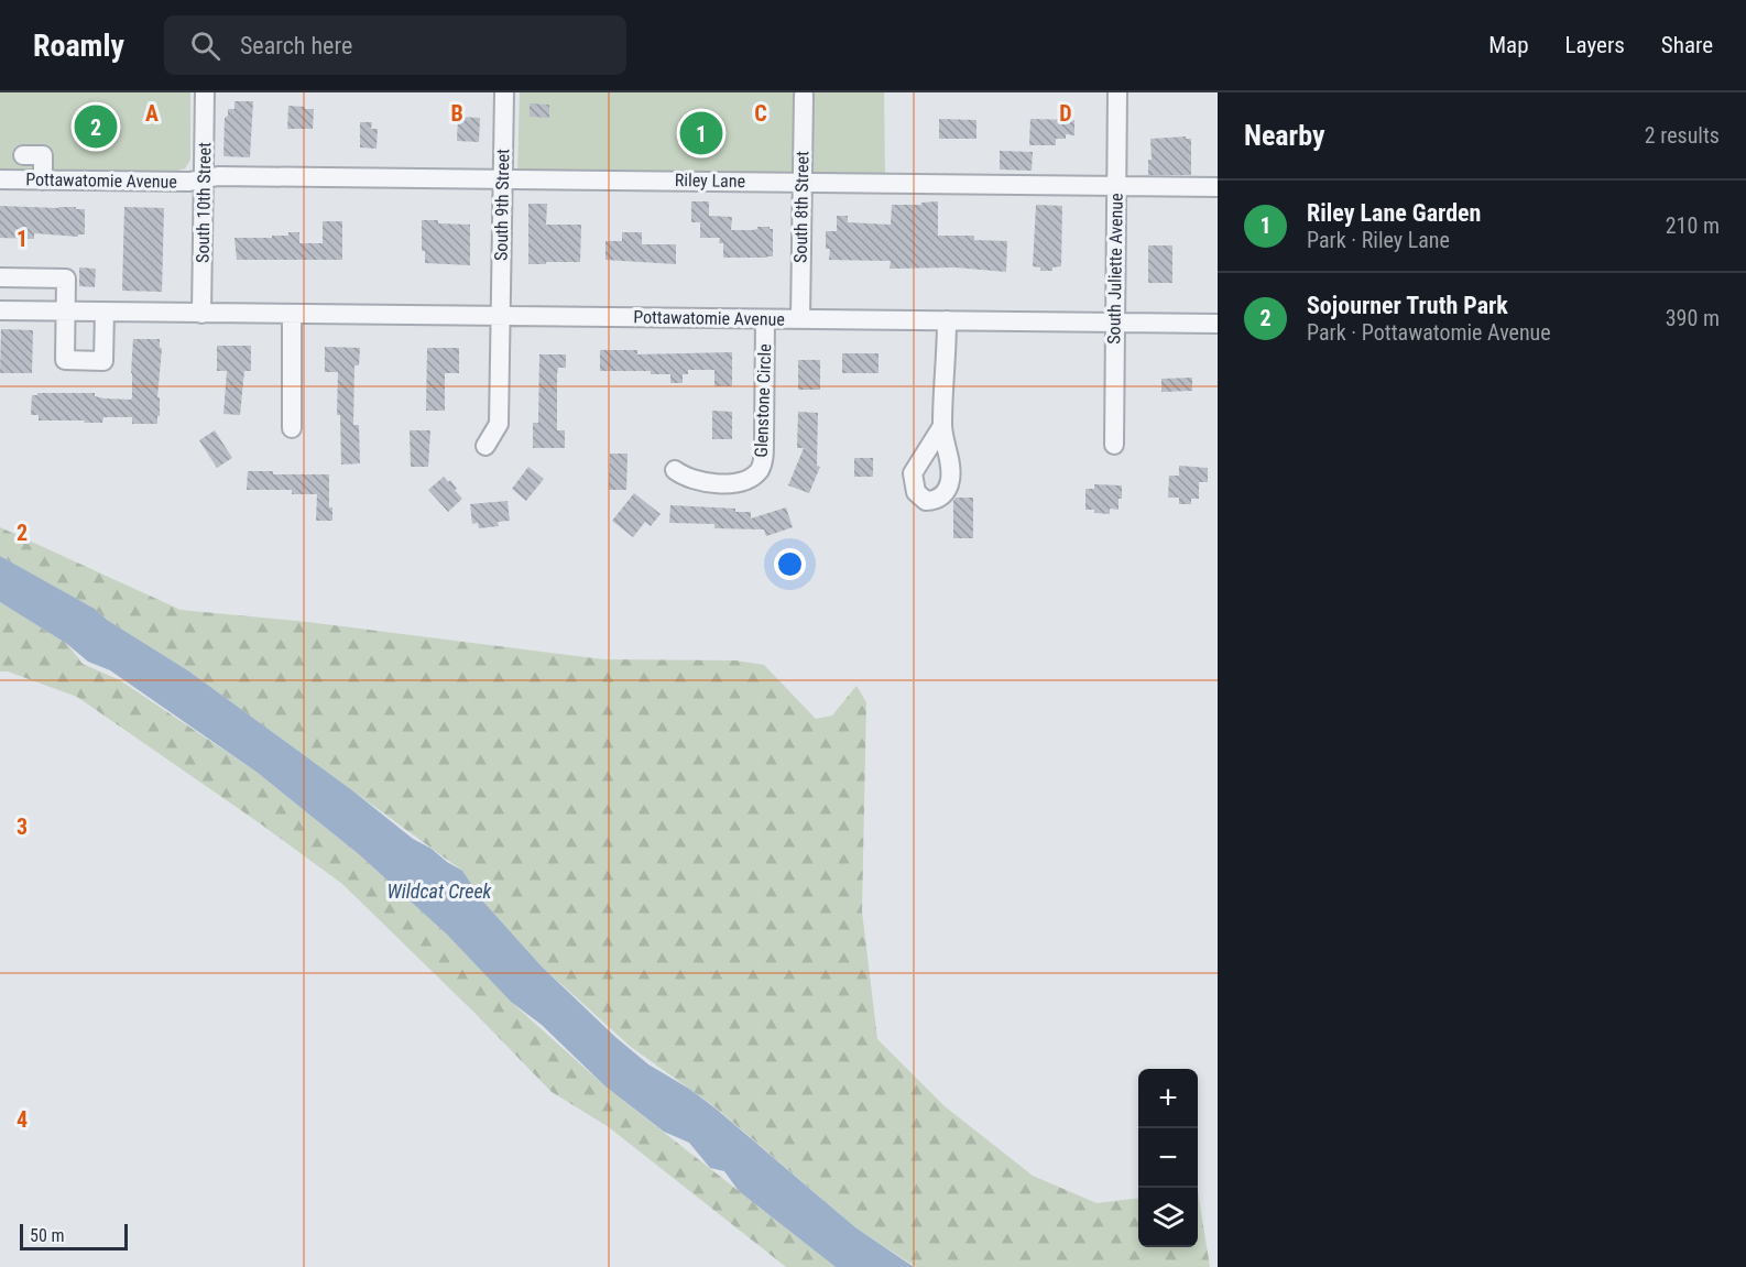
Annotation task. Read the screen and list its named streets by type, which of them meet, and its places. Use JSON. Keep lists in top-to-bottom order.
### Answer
{
  "streets": {
    "street": [
      "Pottawatomie Avenue",
      "Riley Lane",
      "South 10th Street",
      "South 9th Street",
      "South 8th Street",
      "South Juliette Avenue",
      "Glenstone Circle"
    ]
  },
  "crossings": [
    ["Pottawatomie Avenue", "Riley Lane"],
    ["Pottawatomie Avenue", "South 10th Street"],
    ["Pottawatomie Avenue", "South 9th Street"],
    ["Pottawatomie Avenue", "South 8th Street"],
    ["Pottawatomie Avenue", "South Juliette Avenue"],
    ["Pottawatomie Avenue", "Glenstone Circle"],
    ["Riley Lane", "South 10th Street"],
    ["Riley Lane", "South 9th Street"],
    ["Riley Lane", "South 8th Street"],
    ["Riley Lane", "South Juliette Avenue"]
  ],
  "water": ["Wildcat Creek"],
  "scale_bar": "50 m",
  "page": {
    "header": "Roamly",
    "search": "Search here",
    "nav": ["Map", "Layers", "Share"],
    "heading": ["Nearby", "2 results"],
    "pins": ["2", "1"],
    "list": [
      {
        "mark": "1",
        "name": "Riley Lane Garden",
        "note": "Park · Riley Lane",
        "value": "210 m"
      },
      {
        "mark": "2",
        "name": "Sojourner Truth Park",
        "note": "Park · Pottawatomie Avenue",
        "value": "390 m"
      }
    ],
    "map_buttons": ["+", "−"],
    "scale": "50 m"
  },
  "grid": {
    "columns": [
      "A",
      "B",
      "C",
      "D"
    ],
    "rows": [
      "1",
      "2",
      "3",
      "4"
    ]
  }
}
